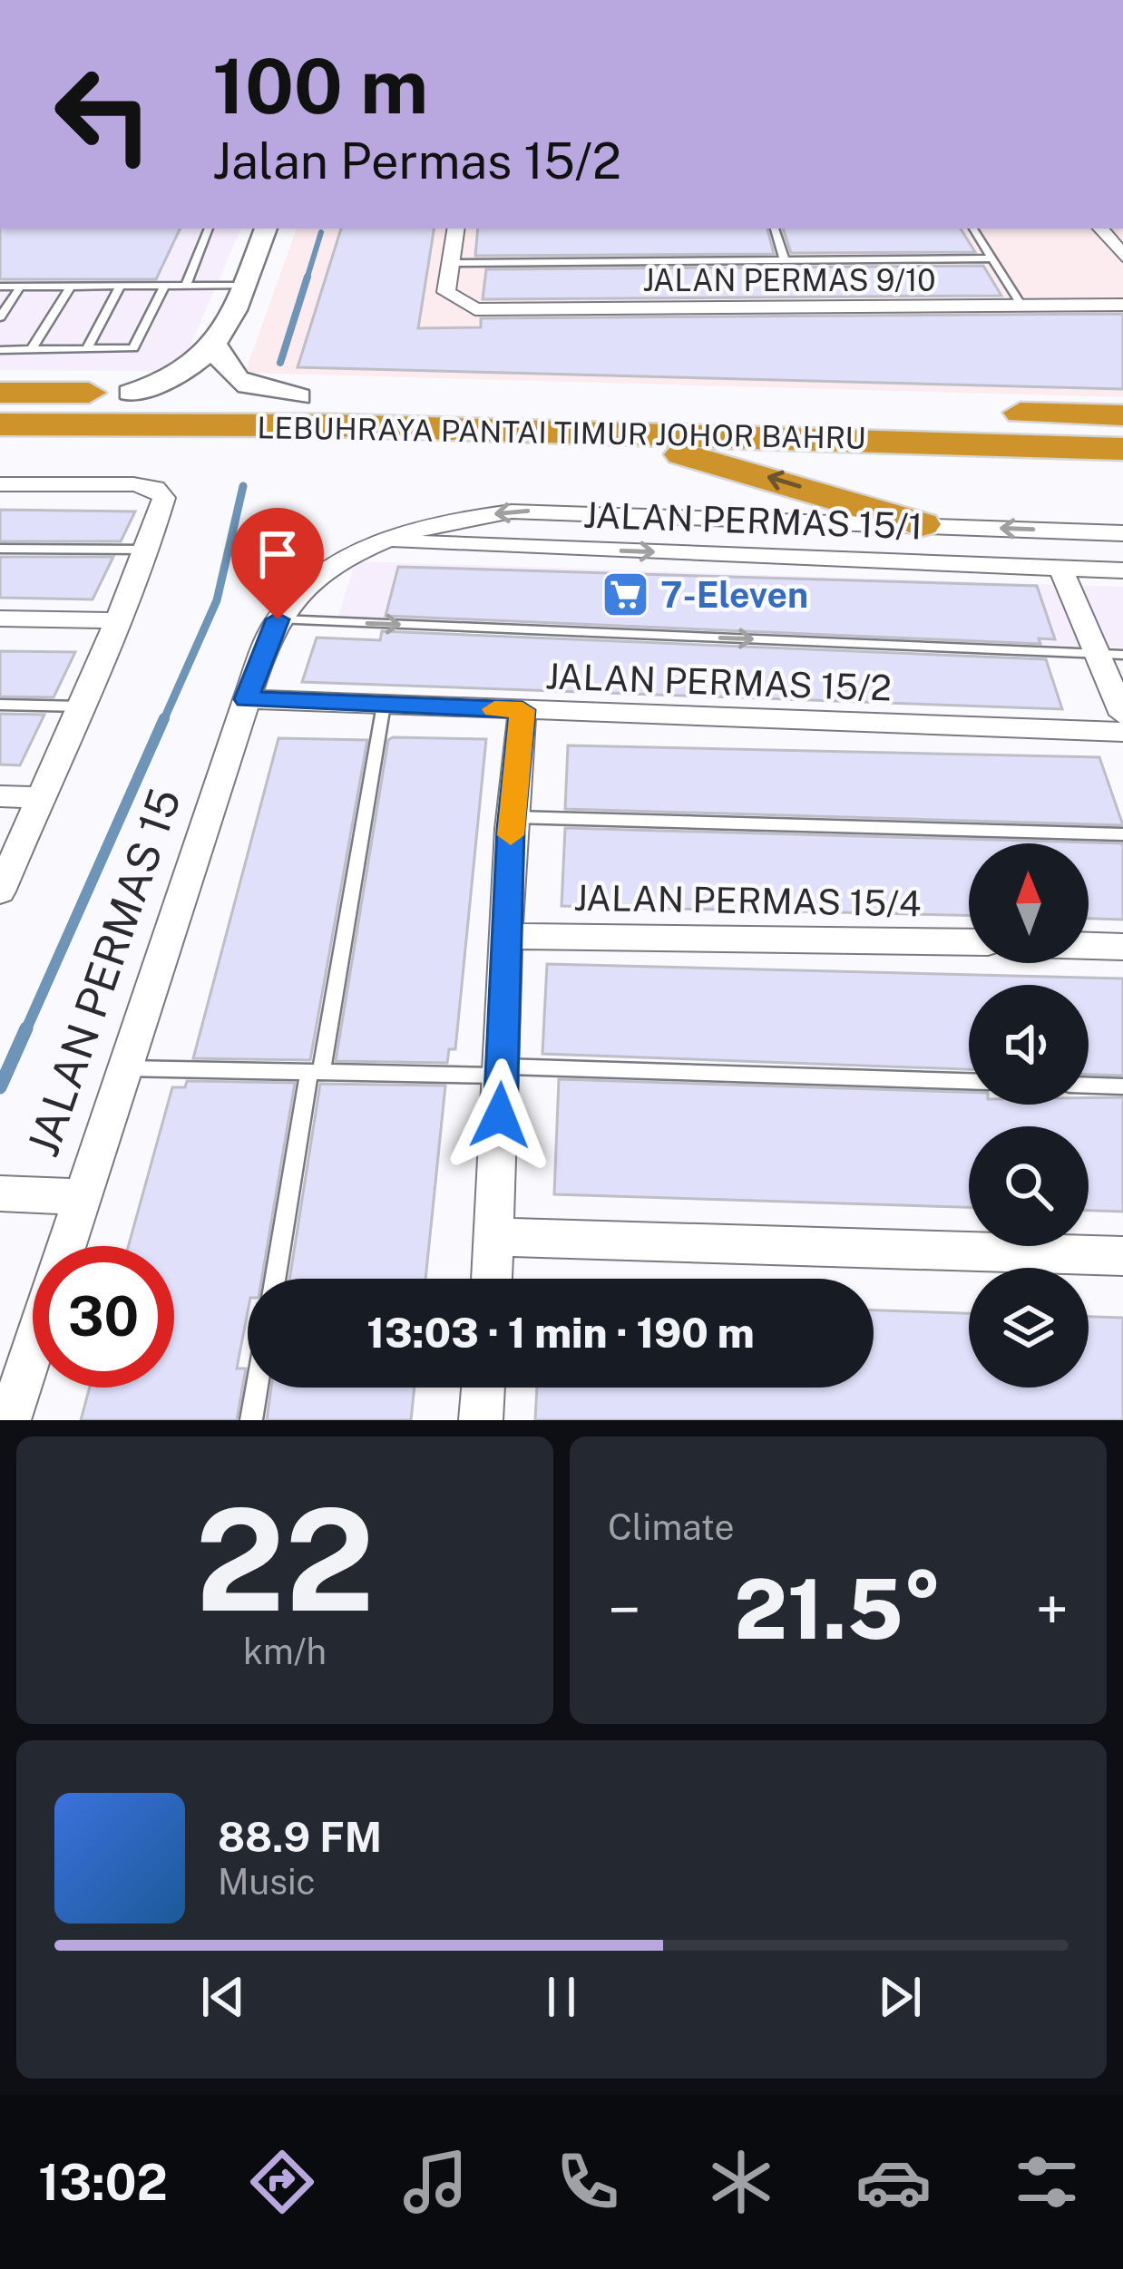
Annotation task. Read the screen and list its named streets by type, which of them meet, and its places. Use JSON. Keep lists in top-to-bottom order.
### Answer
{
  "streets": {
    "highway": ["LEBUHRAYA PANTAI TIMUR JOHOR BAHRU"],
    "street": [
      "JALAN PERMAS 9/10",
      "JALAN PERMAS 15/1",
      "JALAN PERMAS 15/2",
      "JALAN PERMAS 15/4",
      "JALAN PERMAS 15"
    ]
  },
  "crossings": [
    ["JALAN PERMAS 15/2", "JALAN PERMAS 15"]
  ],
  "places": {
    "supermarket": ["7-Eleven"]
  },
  "north": "top",
  "page": {
    "turn": ["100 m", "Jalan Permas 15/2"],
    "limit": "30",
    "trip": "13:03 · 1 min · 190 m",
    "tile": [
      ["22", "km/h"],
      "Climate"
    ],
    "heat": ["−", "21.5°", "+"],
    "song": ["88.9 FM", "Music"],
    "tabs": "13:02"
  }
}
